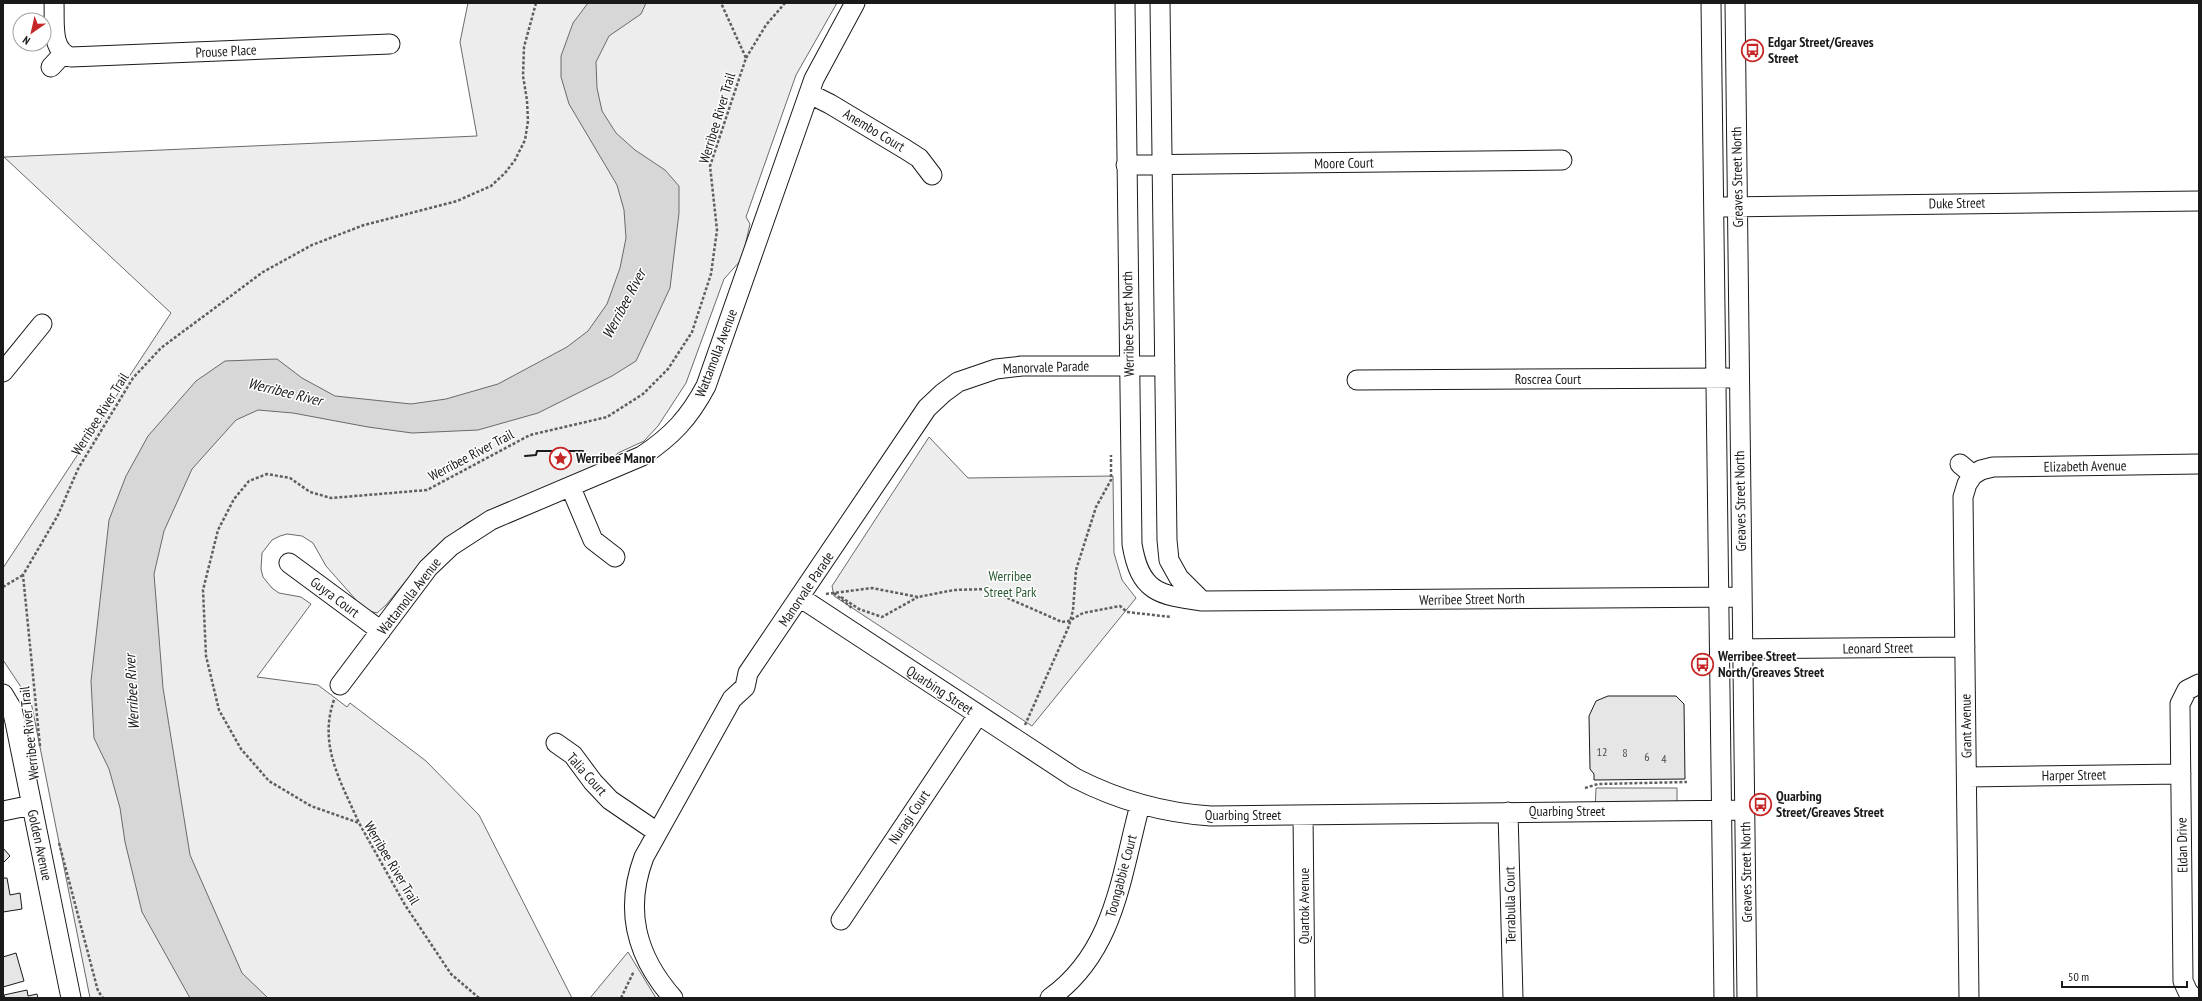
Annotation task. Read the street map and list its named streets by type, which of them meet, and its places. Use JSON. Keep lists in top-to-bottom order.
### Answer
{
  "streets": {
    "street": [
      "Prouse Place",
      "Anembo Court",
      "Moore Court",
      "Greaves Street North",
      "Duke Street",
      "Werribee Street North",
      "Wattamolla Avenue",
      "Manorvale Parade",
      "Roscrea Court",
      "Elizabeth Avenue",
      "Guyra Court",
      "Leonard Street",
      "Quarbing Street",
      "Grant Avenue",
      "Talia Court",
      "Harper Street",
      "Nuragi Court",
      "Golden Avenue",
      "Eldan Drive",
      "Toongabbie Court",
      "Terrabulla Court",
      "Quartok Avenue"
    ],
    "path": ["Werribee River Trail"]
  },
  "crossings": [
    ["Anembo Court", "Wattamolla Avenue"],
    ["Moore Court", "Werribee Street North"],
    ["Greaves Street North", "Duke Street"],
    ["Greaves Street North", "Werribee Street North"],
    ["Greaves Street North", "Roscrea Court"],
    ["Greaves Street North", "Leonard Street"],
    ["Greaves Street North", "Quarbing Street"],
    ["Werribee Street North", "Manorvale Parade"],
    ["Wattamolla Avenue", "Guyra Court"],
    ["Manorvale Parade", "Quarbing Street"],
    ["Manorvale Parade", "Talia Court"],
    ["Elizabeth Avenue", "Grant Avenue"],
    ["Leonard Street", "Grant Avenue"],
    ["Quarbing Street", "Nuragi Court"],
    ["Quarbing Street", "Toongabbie Court"],
    ["Quarbing Street", "Terrabulla Court"],
    ["Quarbing Street", "Quartok Avenue"],
    ["Grant Avenue", "Harper Street"],
    ["Harper Street", "Eldan Drive"]
  ],
  "water": ["Werribee River"],
  "parks": ["Werribee Street Park"],
  "places": {
    "bus stop": ["Edgar Street/Greaves Street", "Werribee Street North/Greaves Street", "Quarbing Street/Greaves Street"],
    "place": ["Werribee Manor"]
  },
  "house_numbers": [
    "12",
    "8",
    "6",
    "4"
  ],
  "scale_bar": "50 m",
  "north": "bottom left"
}
